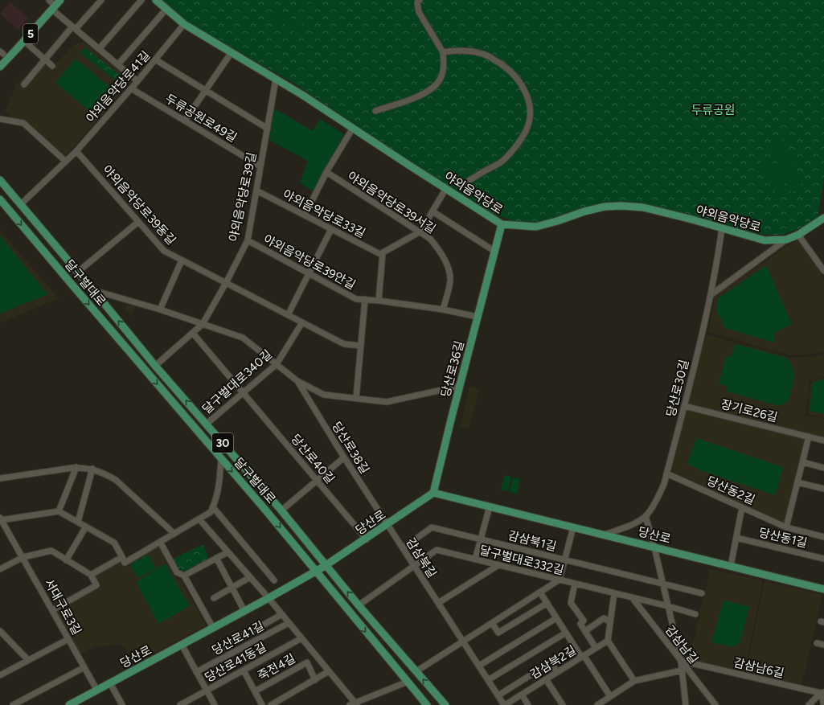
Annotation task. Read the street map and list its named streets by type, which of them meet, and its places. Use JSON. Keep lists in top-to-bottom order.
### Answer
{
  "streets": {
    "main road": [
      "5",
      "야외음악당로",
      "달구벌대로",
      "당산로36길",
      "30",
      "당산로"
    ],
    "street": [
      "야외음악당로41길",
      "두류공원로49길",
      "야외음악당로39길",
      "야외음악당로39서길",
      "야외음악당로39동길",
      "야외음악당로33길",
      "야외음악당로39안길",
      "달구벌대로340길",
      "당산로30길",
      "장기로26길",
      "당산로38길",
      "당산로40길",
      "당산동2길",
      "당산동1길",
      "감삼북1길",
      "감삼북길",
      "달구벌대로332길",
      "서대구로3길",
      "당산로41길",
      "감삼남길",
      "당산로41동길",
      "감삼북2길",
      "죽전4길",
      "감삼남6길"
    ]
  },
  "crossings": [
    ["야외음악당로41길", "두류공원로49길"],
    ["야외음악당로41길", "야외음악당로"],
    ["야외음악당로41길", "야외음악당로39동길"],
    ["야외음악당로41길", "달구벌대로"],
    ["두류공원로49길", "야외음악당로39길"],
    ["야외음악당로", "야외음악당로39길"],
    ["야외음악당로", "당산로36길"],
    ["야외음악당로", "당산로30길"],
    ["야외음악당로39길", "야외음악당로39동길"],
    ["야외음악당로39길", "야외음악당로33길"],
    ["야외음악당로39길", "야외음악당로39안길"],
    ["야외음악당로39길", "달구벌대로"],
    ["야외음악당로39서길", "야외음악당로33길"],
    ["야외음악당로39서길", "야외음악당로39안길"],
    ["야외음악당로39동길", "달구벌대로"],
    ["야외음악당로33길", "야외음악당로39안길"],
    ["야외음악당로39안길", "당산로36길"],
    ["달구벌대로", "달구벌대로340길"],
    ["달구벌대로", "당산로"],
    ["달구벌대로", "달구벌대로332길"],
    ["당산로36길", "당산로"],
    ["달구벌대로340길", "당산로40길"],
    ["당산로30길", "장기로26길"],
    ["당산로30길", "당산동2길"],
    ["당산로38길", "당산로"],
    ["당산로38길", "감삼북길"],
    ["당산로40길", "당산로"],
    ["당산로", "감삼북길"],
    ["당산로", "서대구로3길"],
    ["감삼북1길", "감삼북길"],
    ["감삼북길", "달구벌대로332길"],
    ["감삼북길", "감삼북2길"],
    ["달구벌대로332길", "감삼남길"],
    ["감삼남길", "감삼남6길"],
    ["당산로41동길", "죽전4길"]
  ],
  "parks": ["두류공원"]
}
